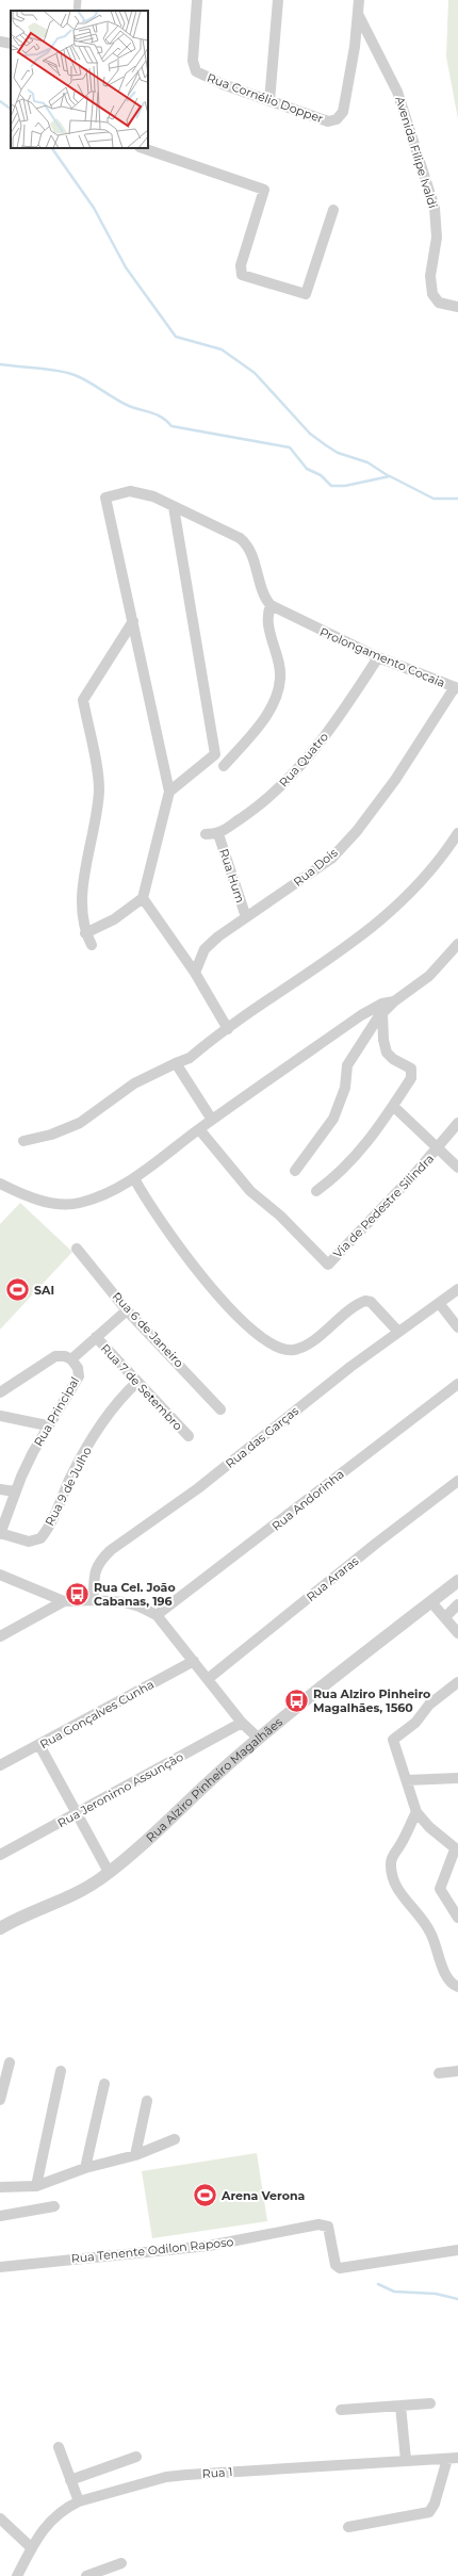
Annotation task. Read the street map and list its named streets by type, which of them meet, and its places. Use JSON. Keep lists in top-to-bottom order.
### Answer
{
  "streets": {
    "street": [
      "Rua Cornélio Dopper",
      "Avenida Filipe Ivaldi",
      "Prolongamento Cocaia",
      "Rua Quatro",
      "Rua Dois",
      "Rua Hum",
      "Via de Pedestre Silindra",
      "Rua 6 de Janeiro",
      "Rua 7 de Setembro",
      "Rua Principal",
      "Rua das Garças",
      "Rua 9 de Julho",
      "Rua Andorinha",
      "Rua Araras",
      "Rua Gonçalves Cunha",
      "Rua Alziro Pinheiro Magalhães",
      "Rua Jeronimo Assunção",
      "Rua Tenente Odilon Raposo",
      "Rua 1"
    ]
  },
  "crossings": [
    ["Rua Cornélio Dopper", "Avenida Filipe Ivaldi"],
    ["Prolongamento Cocaia", "Rua Quatro"],
    ["Prolongamento Cocaia", "Rua Dois"],
    ["Rua Quatro", "Rua Hum"],
    ["Rua Dois", "Rua Hum"],
    ["Rua 6 de Janeiro", "Rua Principal"],
    ["Rua 7 de Setembro", "Rua Principal"],
    ["Rua 7 de Setembro", "Rua 9 de Julho"],
    ["Rua Principal", "Rua 9 de Julho"]
  ],
  "places": {
    "sports": ["SAI", "Arena Verona"],
    "bus stop": ["Rua Cel. João Cabanas, 196", "Rua Alziro Pinheiro Magalhães, 1560"]
  }
}
